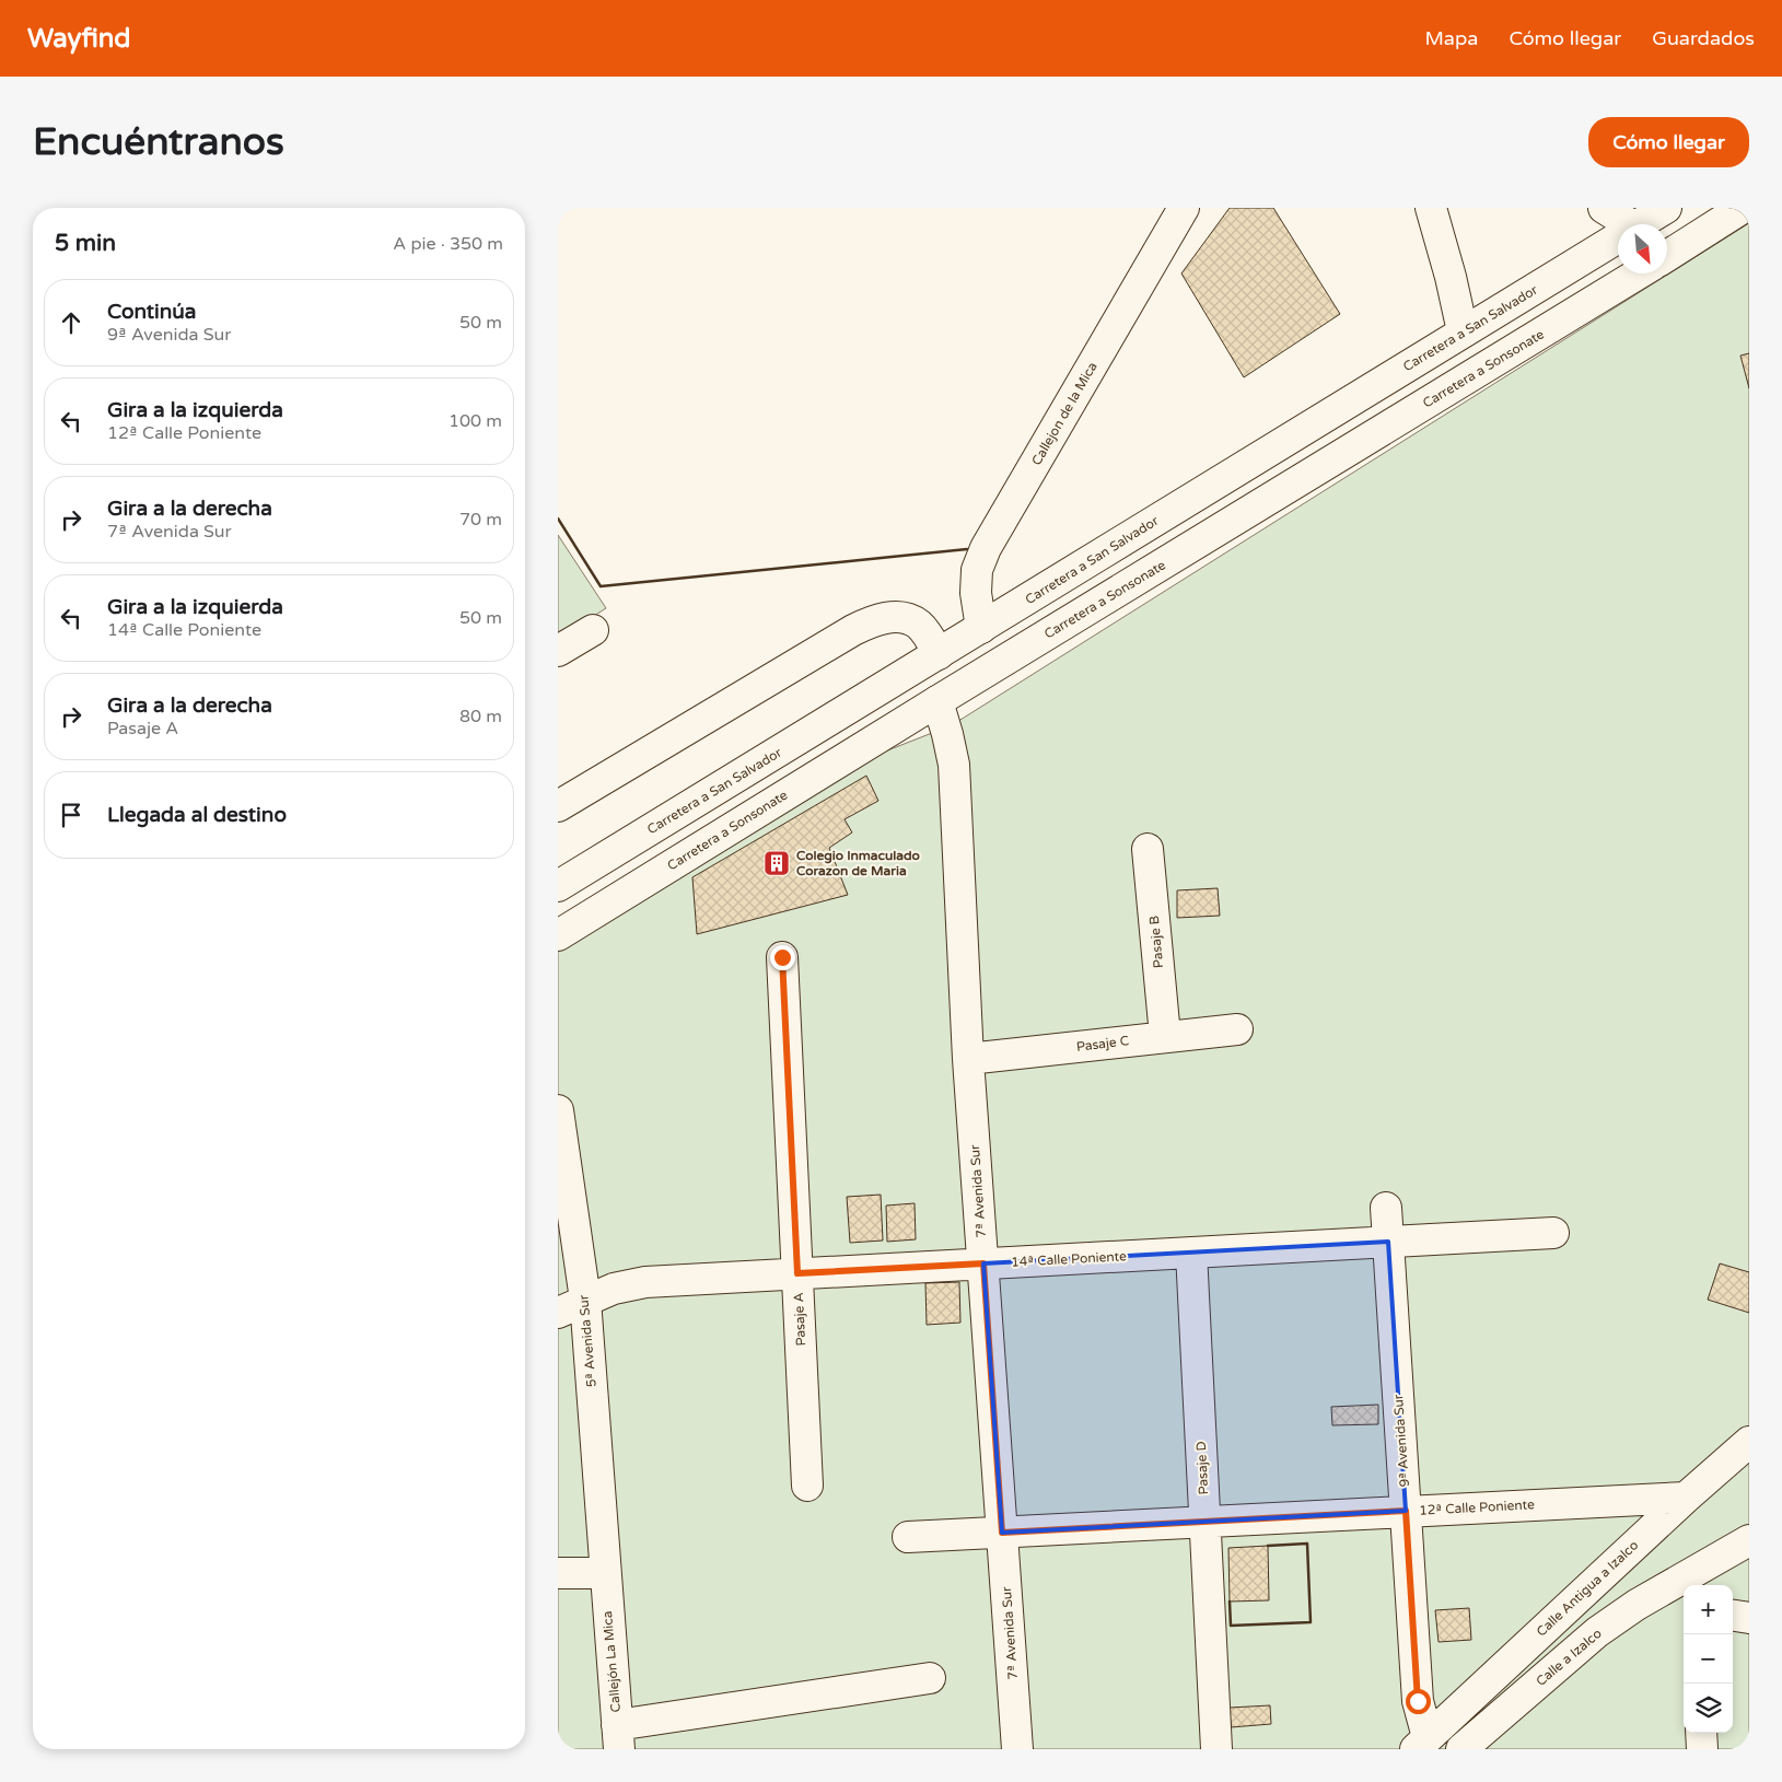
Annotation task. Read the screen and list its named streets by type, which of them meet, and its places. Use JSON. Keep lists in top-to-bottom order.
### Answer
{
  "streets": {
    "main road": [
      "Carretera a San Salvador",
      "Carretera a Sonsonate",
      "Callejon de la Mica",
      "Pasaje B",
      "Pasaje C",
      "7ª Avenida Sur",
      "14ª Calle Poniente",
      "Pasaje A",
      "5ª Avenida Sur",
      "9ª Avenida Sur",
      "Pasaje D",
      "12ª Calle Poniente",
      "Calle Antigua a Izalco",
      "Calle a Izalco",
      "Callejón La Mica"
    ]
  },
  "crossings": [
    ["Carretera a San Salvador", "Callejon de la Mica"],
    ["Carretera a Sonsonate", "7ª Avenida Sur"],
    ["Pasaje B", "Pasaje C"],
    ["Pasaje C", "7ª Avenida Sur"],
    ["7ª Avenida Sur", "14ª Calle Poniente"],
    ["7ª Avenida Sur", "12ª Calle Poniente"],
    ["14ª Calle Poniente", "Pasaje A"],
    ["14ª Calle Poniente", "5ª Avenida Sur"],
    ["14ª Calle Poniente", "9ª Avenida Sur"],
    ["14ª Calle Poniente", "Pasaje D"],
    ["5ª Avenida Sur", "Callejón La Mica"],
    ["9ª Avenida Sur", "12ª Calle Poniente"],
    ["9ª Avenida Sur", "Calle Antigua a Izalco"],
    ["Pasaje D", "12ª Calle Poniente"],
    ["12ª Calle Poniente", "Calle Antigua a Izalco"]
  ],
  "places": {
    "building": ["Colegio Inmaculado Corazon de Maria"]
  },
  "north": "bottom right",
  "page": {
    "header": "Wayfind",
    "nav": ["Mapa", "Cómo llegar", "Guardados"],
    "buttons": "Cómo llegar",
    "title": "Encuéntranos",
    "heading": ["5 min", "A pie · 350 m"],
    "list": [
      ["Continúa", "9ª Avenida Sur", "50 m"],
      ["Gira a la izquierda", "12ª Calle Poniente", "100 m"],
      ["Gira a la derecha", "7ª Avenida Sur", "70 m"],
      ["Gira a la izquierda", "14ª Calle Poniente", "50 m"],
      ["Gira a la derecha", "Pasaje A", "80 m"],
      "Llegada al destino"
    ],
    "map_buttons": ["+", "−"]
  }
}
